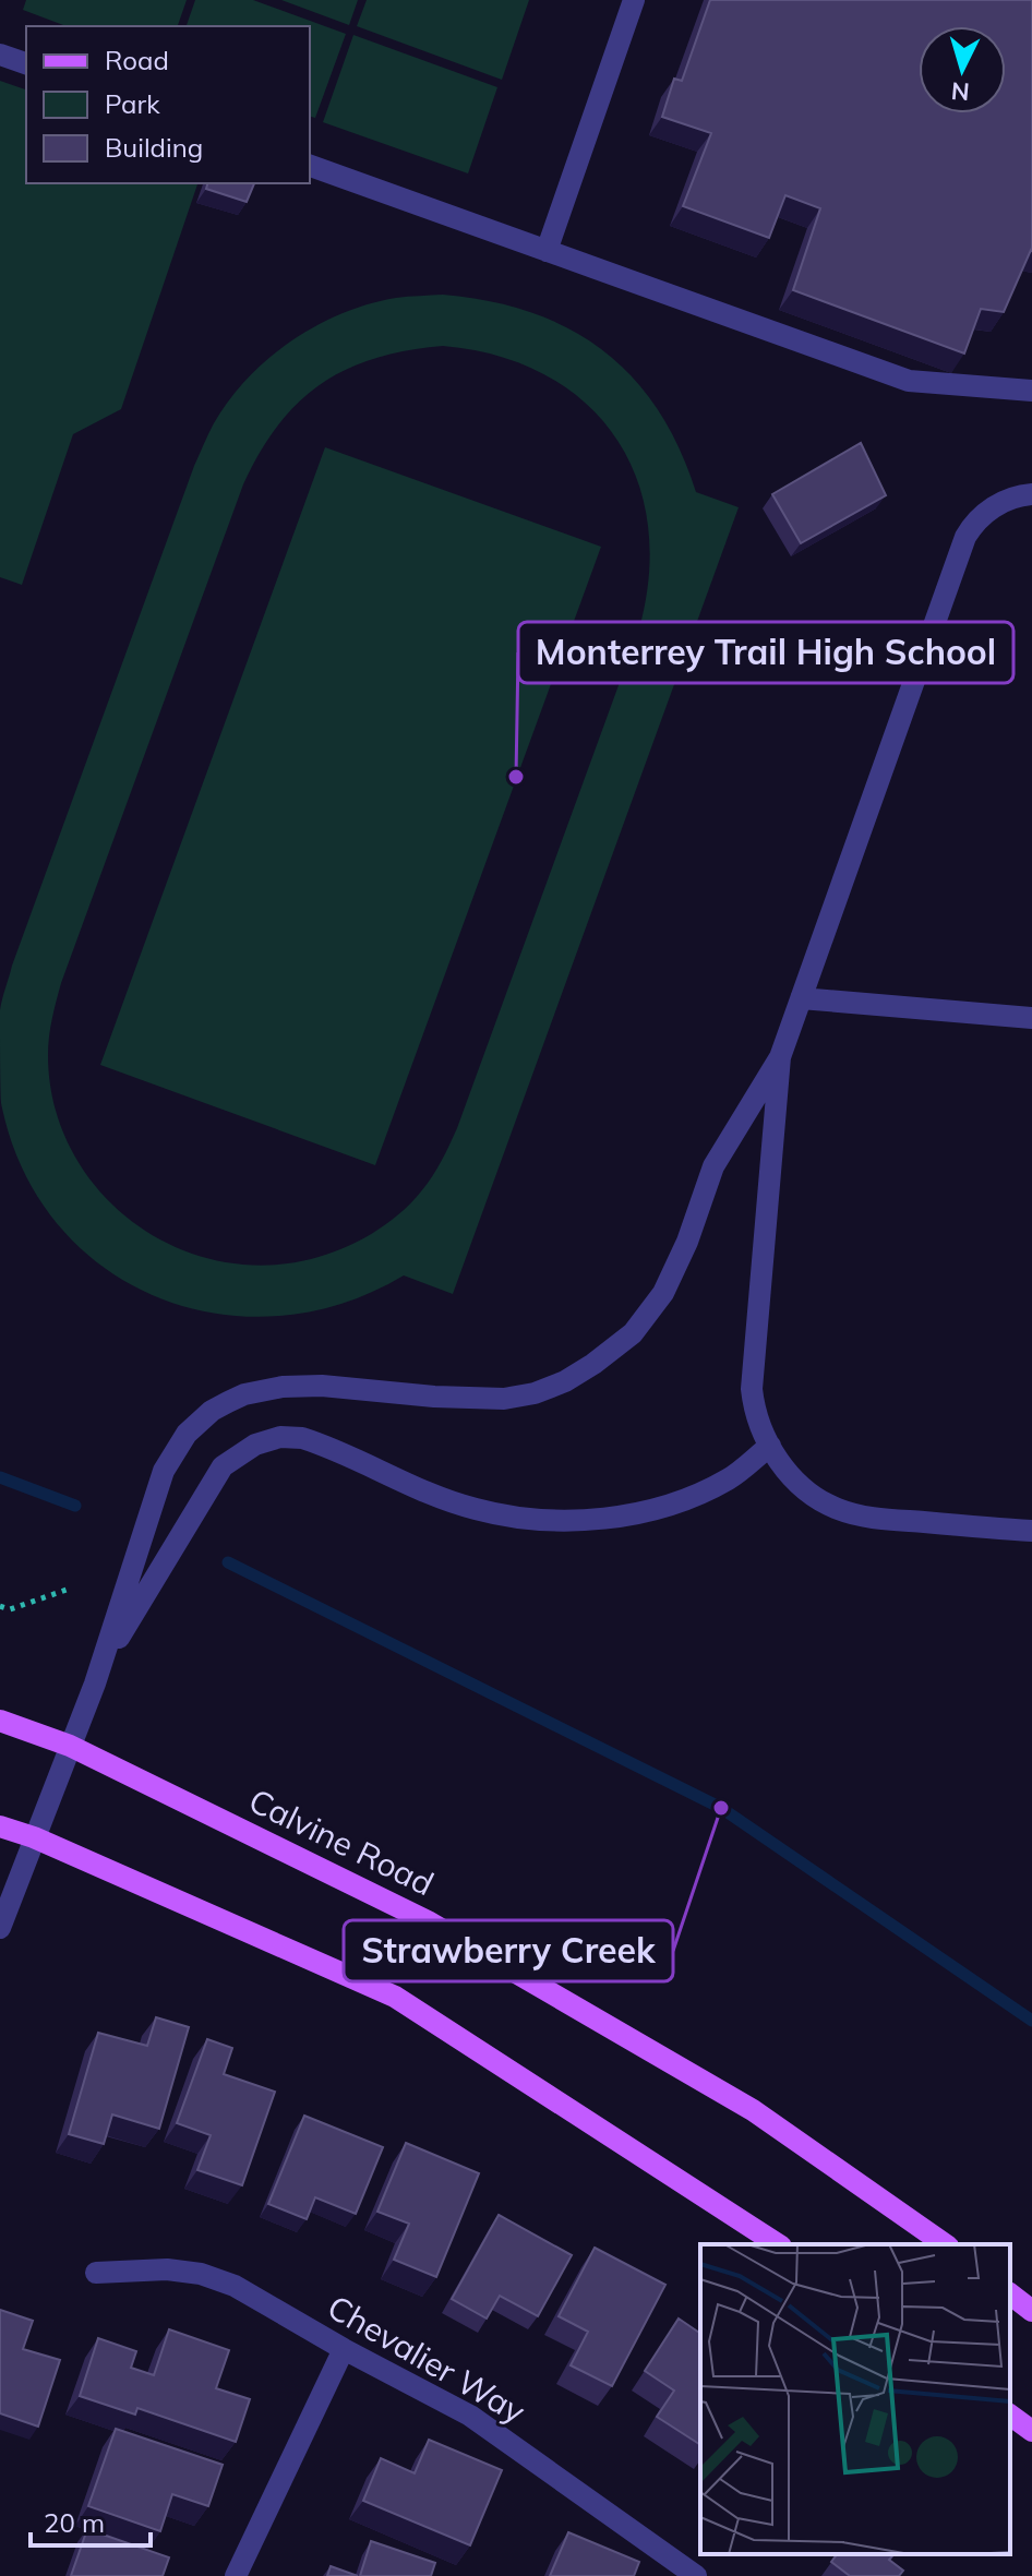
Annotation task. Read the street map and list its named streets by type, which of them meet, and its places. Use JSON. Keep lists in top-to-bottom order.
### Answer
{
  "streets": {
    "main road": ["Calvine Road"],
    "street": ["Chevalier Way"]
  },
  "places": ["Monterrey Trail High School", "Strawberry Creek"],
  "legend": ["Road", "Park", "Building"],
  "scale_bar": "20 m",
  "north": "bottom"
}
